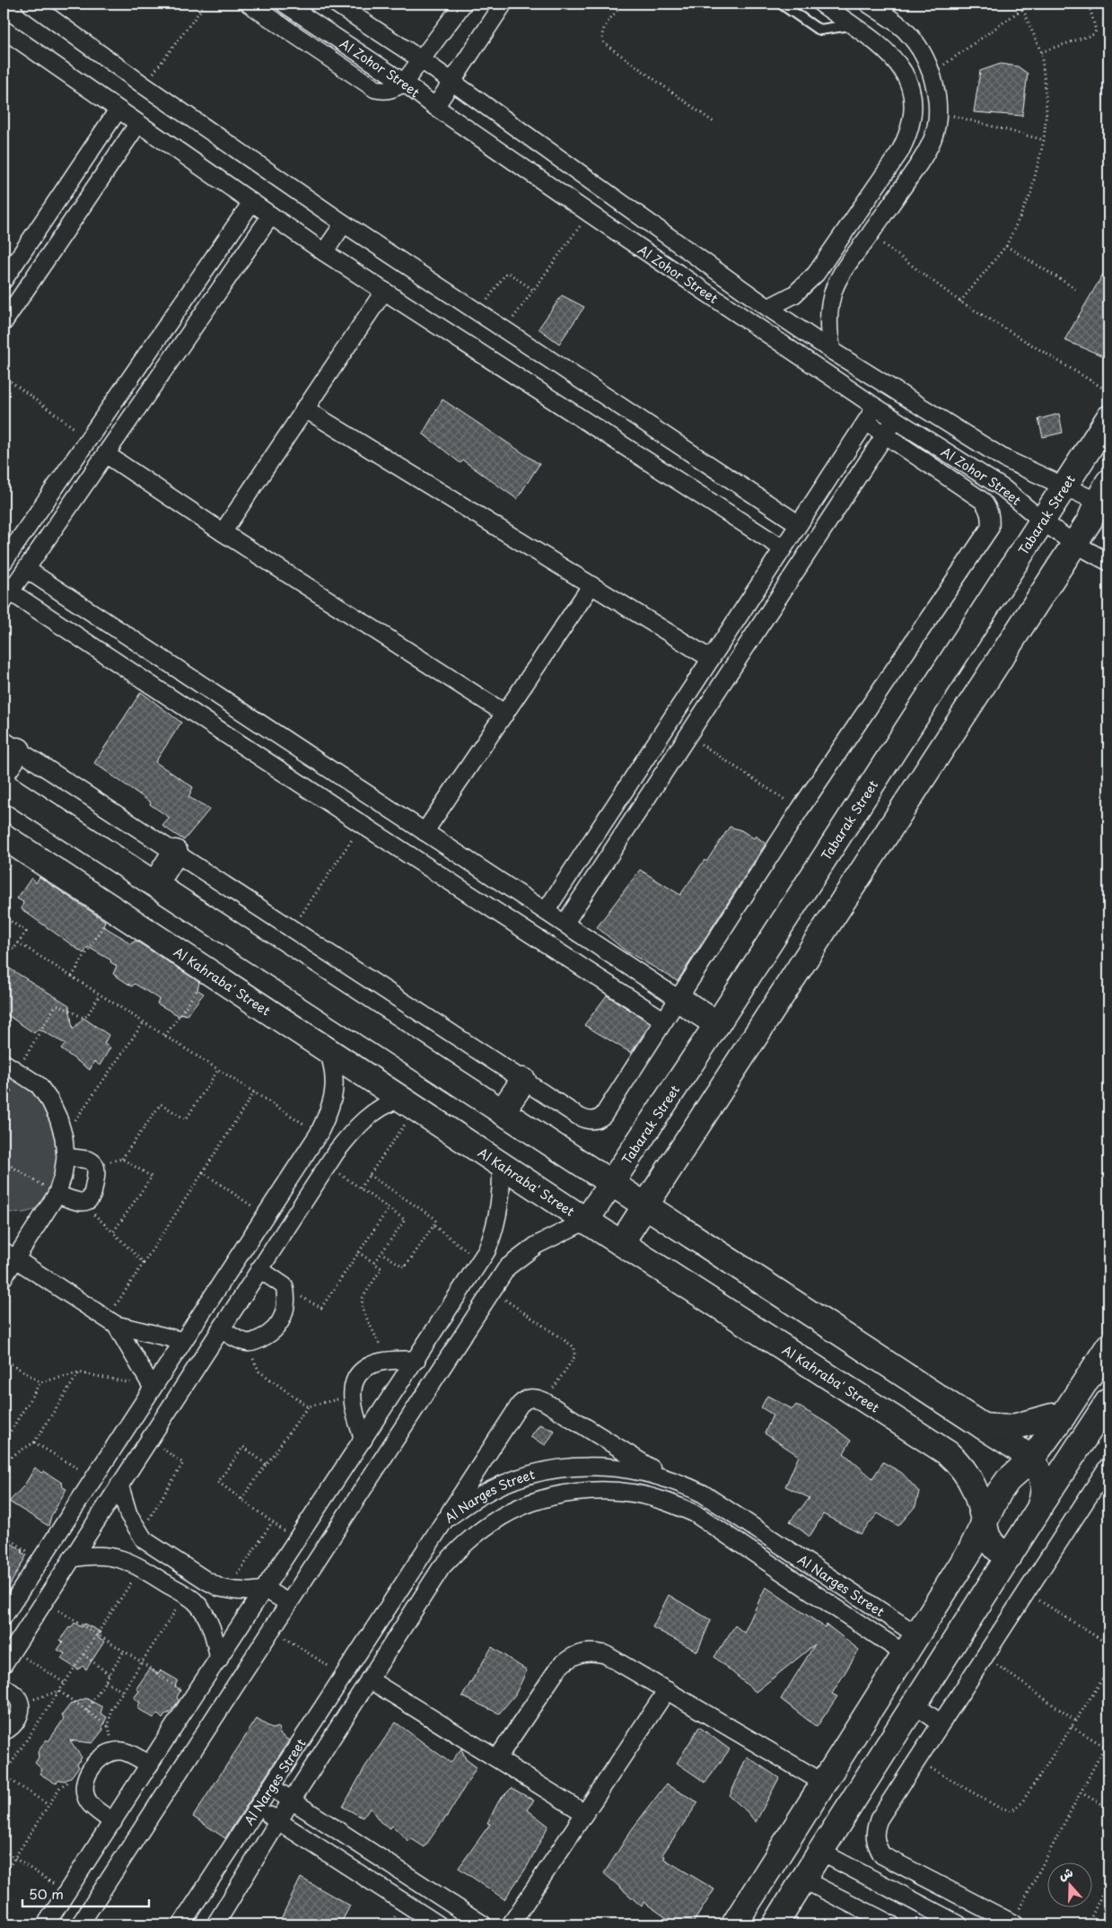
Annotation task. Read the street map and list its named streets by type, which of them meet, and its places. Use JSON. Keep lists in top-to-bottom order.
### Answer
{
  "streets": {
    "street": [
      "Al Zohor Street",
      "Tabarak Street",
      "Al Kahraba' Street",
      "Al Narges Street"
    ]
  },
  "crossings": [
    ["Al Zohor Street", "Tabarak Street"],
    ["Tabarak Street", "Al Kahraba' Street"]
  ],
  "scale_bar": "50 m",
  "north": "top"
}
